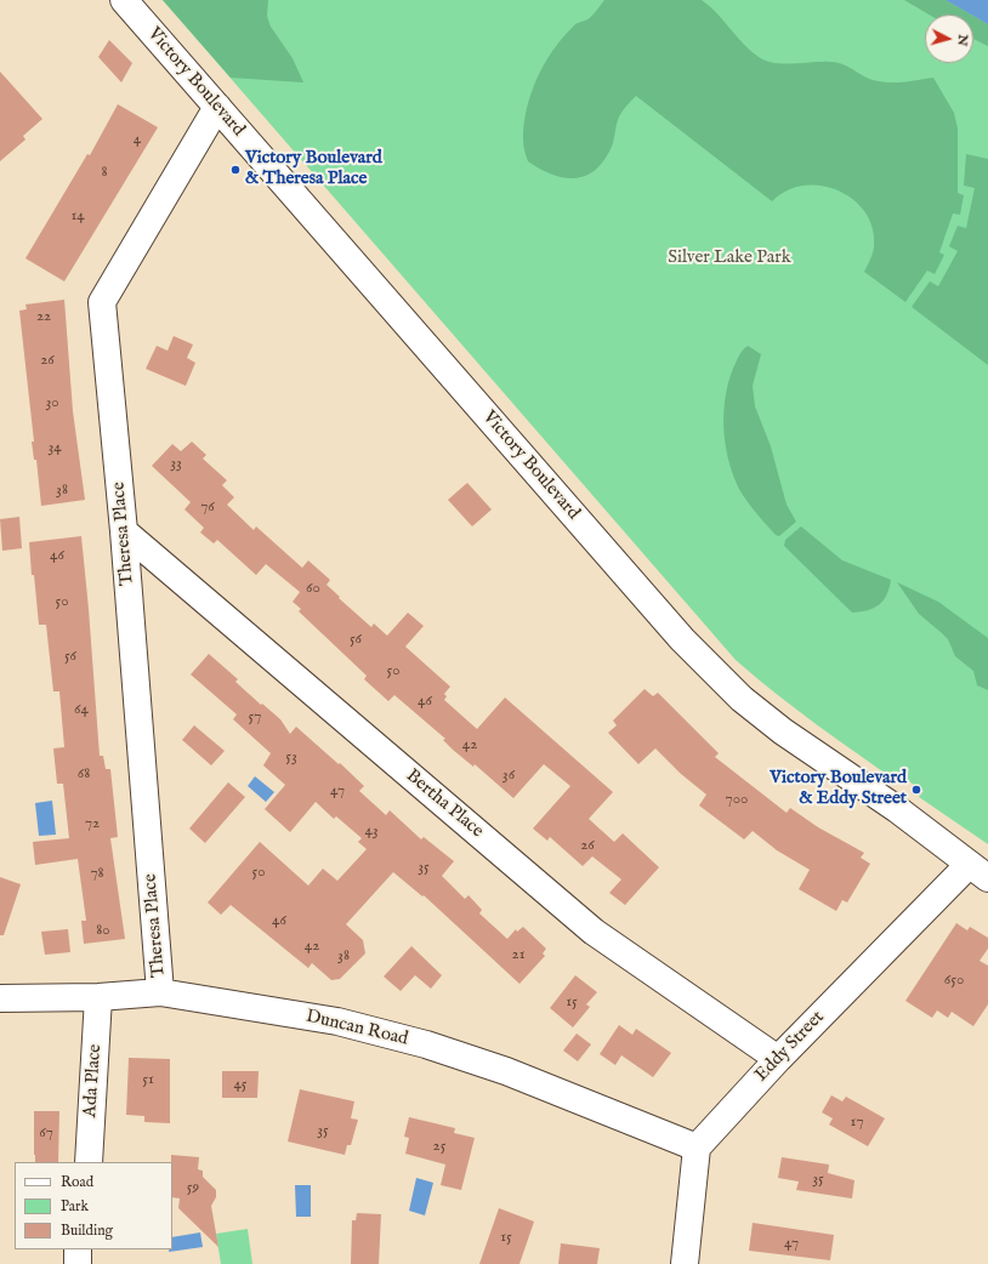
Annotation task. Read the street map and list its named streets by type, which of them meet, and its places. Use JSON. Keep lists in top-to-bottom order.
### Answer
{
  "streets": {
    "street": [
      "Victory Boulevard",
      "Theresa Place",
      "Bertha Place",
      "Duncan Road",
      "Eddy Street",
      "Ada Place"
    ]
  },
  "crossings": [
    ["Victory Boulevard", "Theresa Place"],
    ["Victory Boulevard", "Eddy Street"],
    ["Theresa Place", "Bertha Place"],
    ["Theresa Place", "Duncan Road"],
    ["Bertha Place", "Eddy Street"],
    ["Duncan Road", "Eddy Street"],
    ["Duncan Road", "Ada Place"]
  ],
  "parks": ["Silver Lake Park"],
  "places": ["Victory Boulevard & Theresa Place", "Victory Boulevard & Eddy Street"],
  "house_numbers": [
    "4",
    "8",
    "14",
    "22",
    "26",
    "30",
    "34",
    "33",
    "38",
    "76",
    "46",
    "60",
    "50",
    "56",
    "56",
    "50",
    "46",
    "64",
    "57",
    "42",
    "53",
    "68",
    "36",
    "47",
    "700",
    "72",
    "43",
    "26",
    "35",
    "50",
    "78",
    "46",
    "80",
    "42",
    "21",
    "38",
    "650",
    "15",
    "51",
    "45",
    "17",
    "35",
    "67",
    "25",
    "35",
    "59",
    "15",
    "47"
  ],
  "legend": ["Road", "Park", "Building"],
  "north": "right"
}
